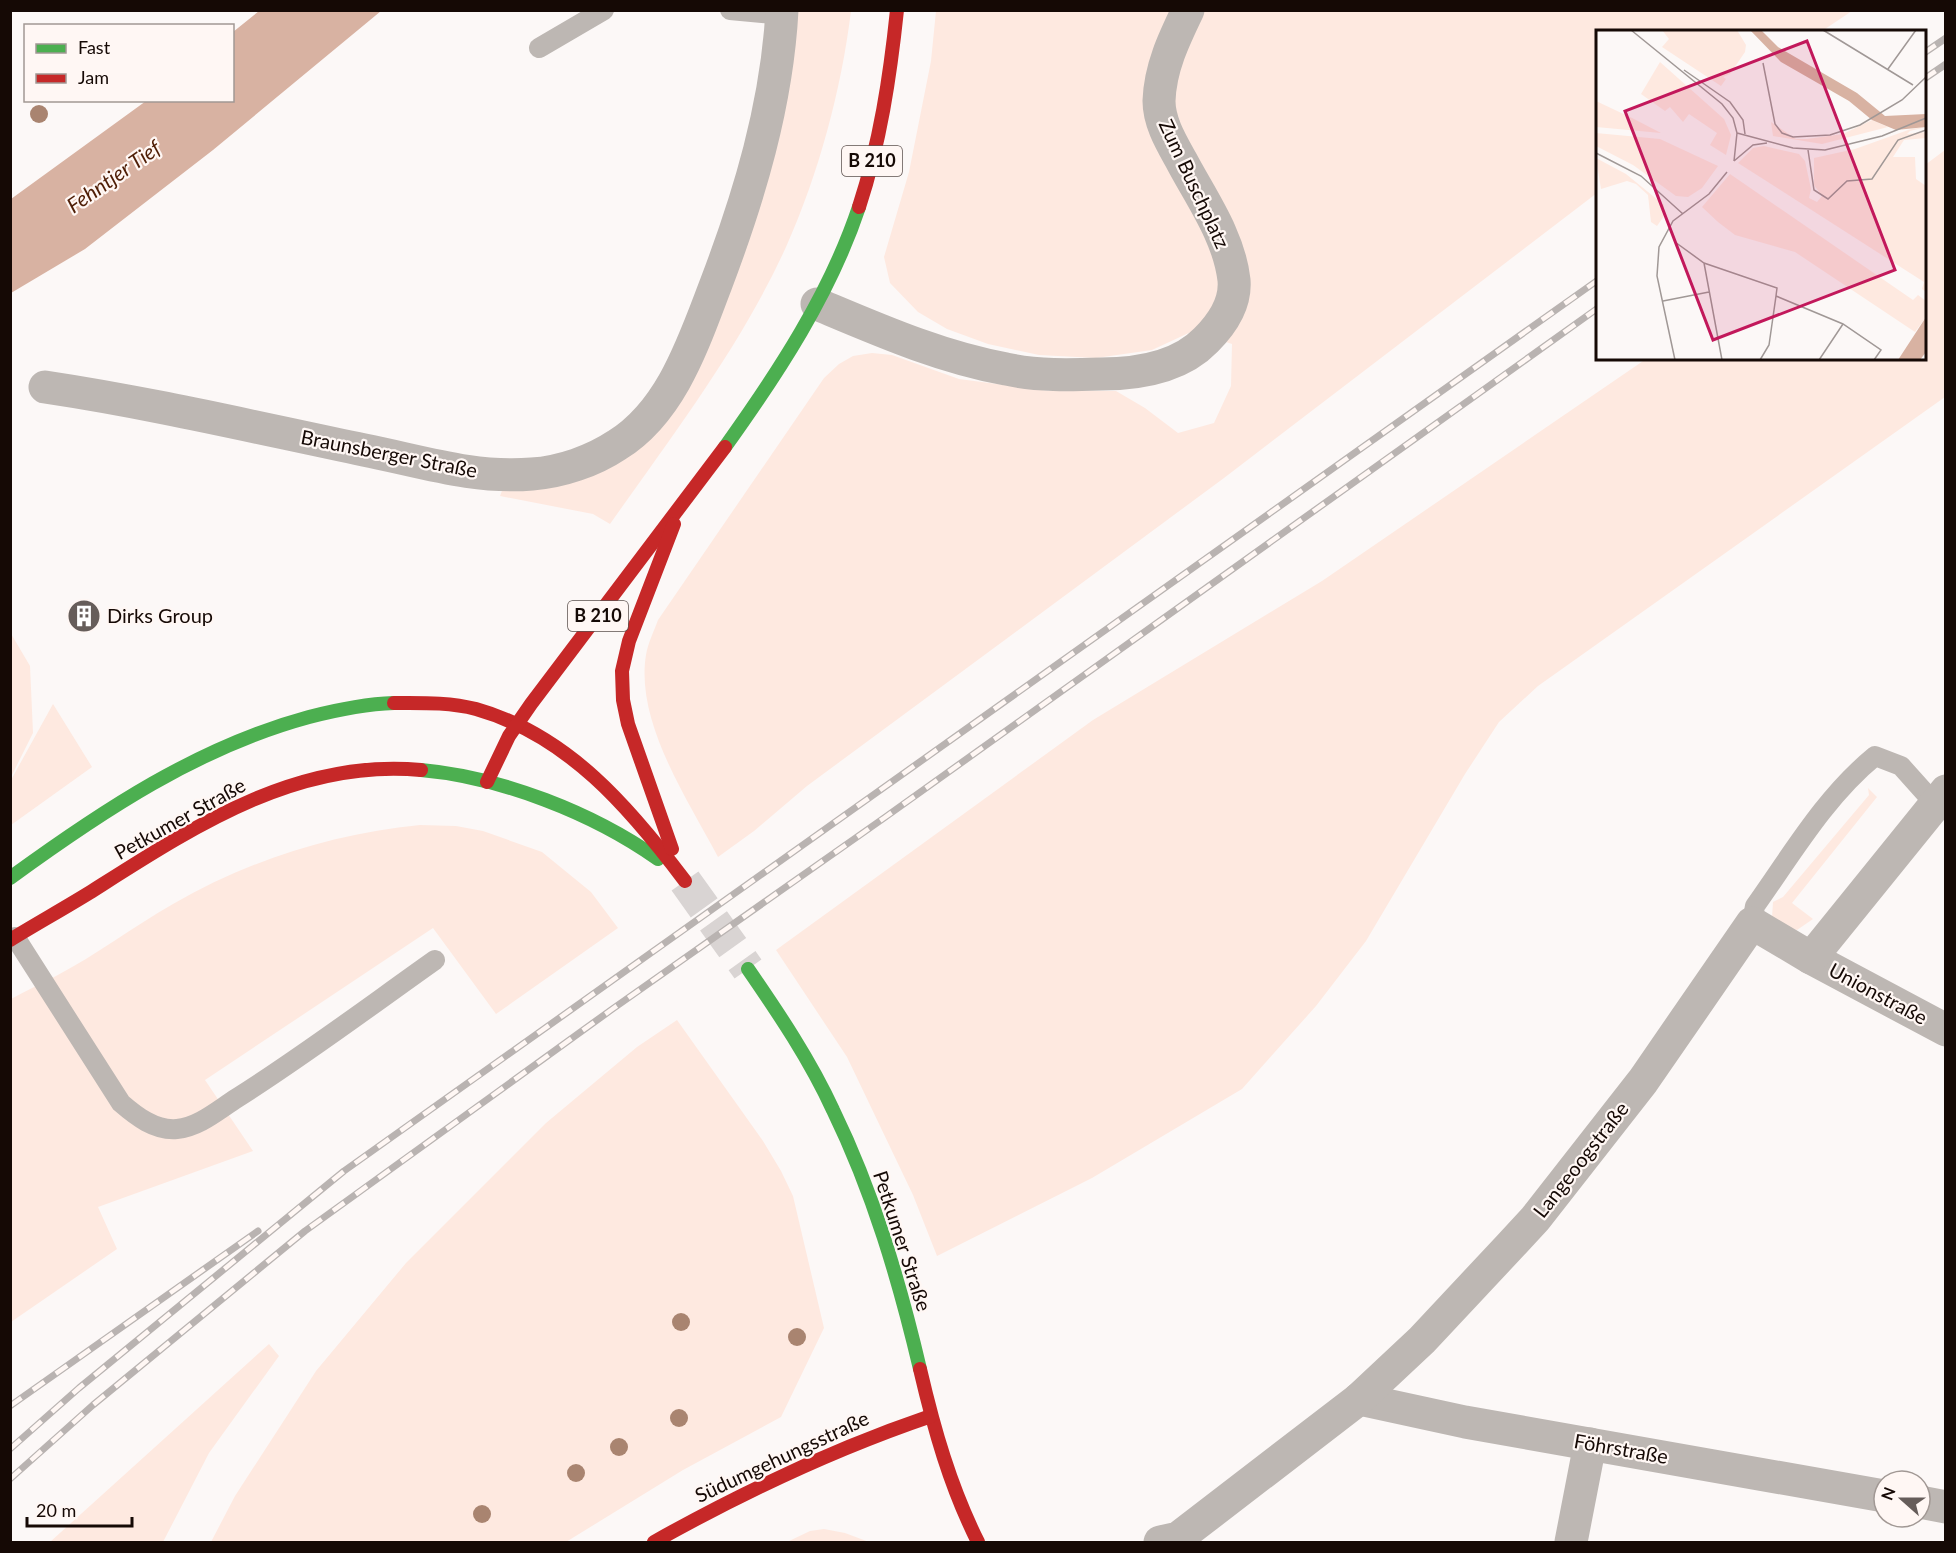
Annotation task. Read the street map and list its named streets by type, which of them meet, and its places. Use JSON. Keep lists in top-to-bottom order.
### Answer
{
  "streets": {
    "main road": ["B 210", "Petkumer Straße", "Südumgehungsstraße"],
    "street": [
      "Zum Buschplatz",
      "Braunsberger Straße",
      "Unionstraße",
      "Langeoogstraße",
      "Föhrstraße"
    ]
  },
  "crossings": [
    ["B 210", "Zum Buschplatz"],
    ["B 210", "Petkumer Straße"],
    ["Petkumer Straße", "Südumgehungsstraße"],
    ["Langeoogstraße", "Föhrstraße"]
  ],
  "water": ["Fehntjer Tief"],
  "places": {
    "building": ["Dirks Group"]
  },
  "legend": ["Fast", "Jam"],
  "scale_bar": "20 m",
  "north": "left"
}
